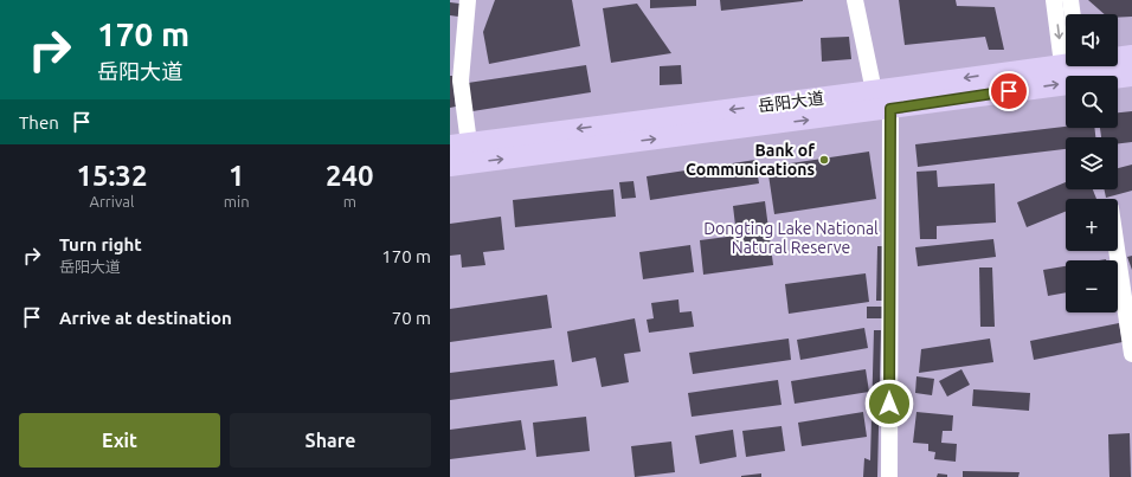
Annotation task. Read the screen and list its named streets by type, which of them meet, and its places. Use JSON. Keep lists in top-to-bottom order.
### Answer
{
  "streets": {
    "main road": ["岳阳大道"]
  },
  "parks": ["Dongting Lake National Natural Reserve"],
  "places": ["Bank of Communications"],
  "page": {
    "turn": ["170 m", "岳阳大道"],
    "map_buttons": ["+", "−"],
    "then": "Then",
    "eta": [
      "15:32",
      "Arrival",
      "1",
      "min",
      "240",
      "m"
    ],
    "list": [
      {
        "name": "Turn right",
        "note": "岳阳大道",
        "value": "170 m"
      },
      {
        "name": "Arrive at destination",
        "value": "70 m"
      }
    ],
    "buttons": ["Exit", "Share"]
  }
}
